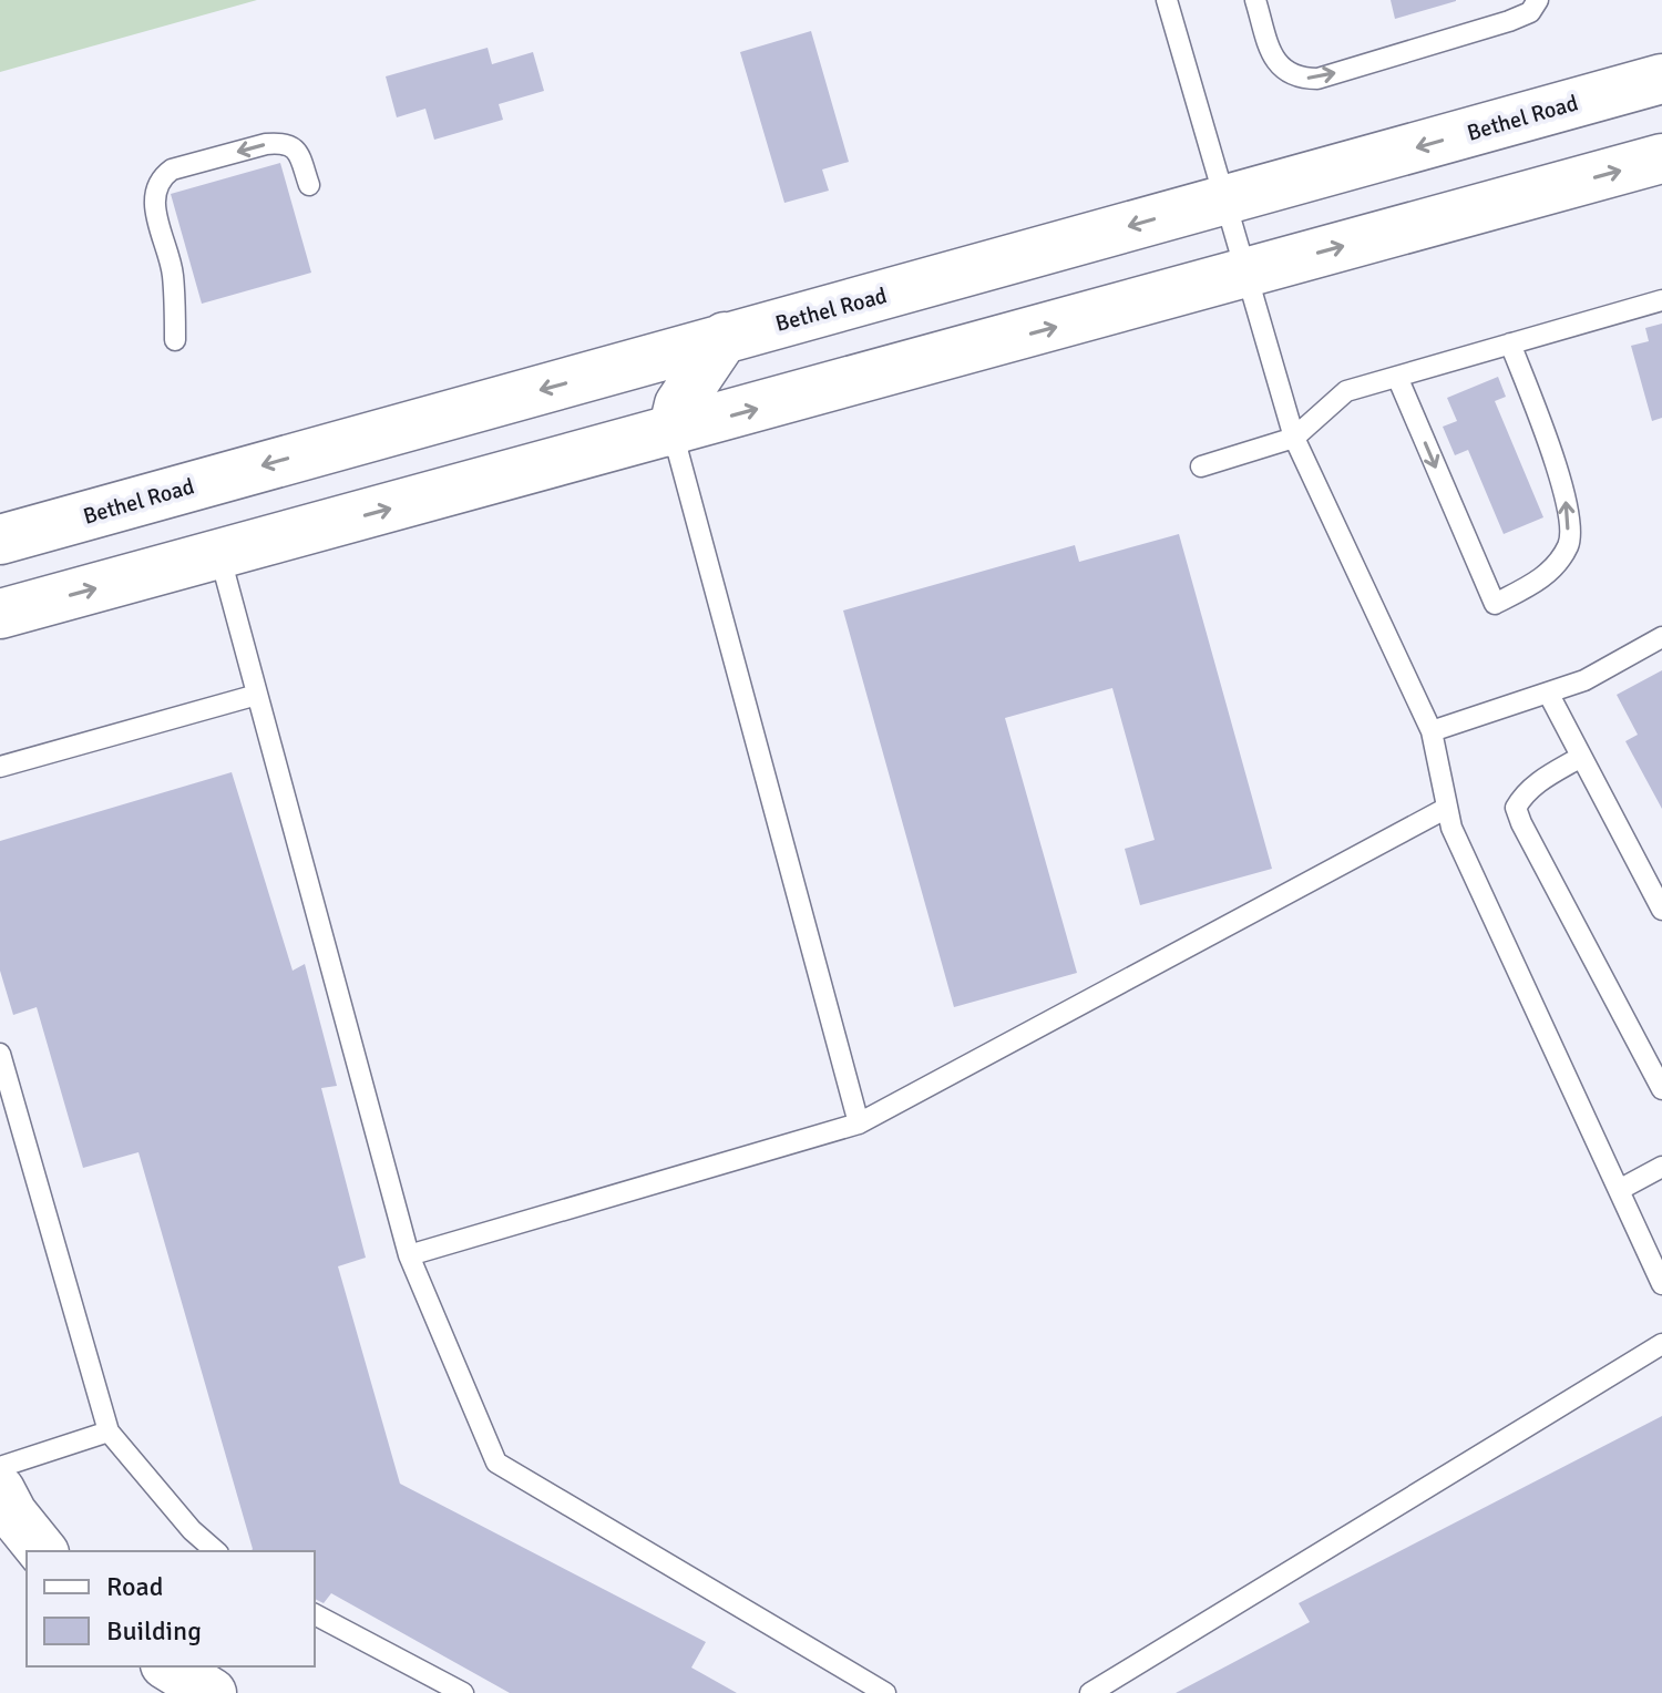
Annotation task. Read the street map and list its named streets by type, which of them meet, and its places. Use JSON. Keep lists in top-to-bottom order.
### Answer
{
  "streets": {
    "main road": ["Bethel Road"]
  },
  "legend": ["Road", "Building"]
}
